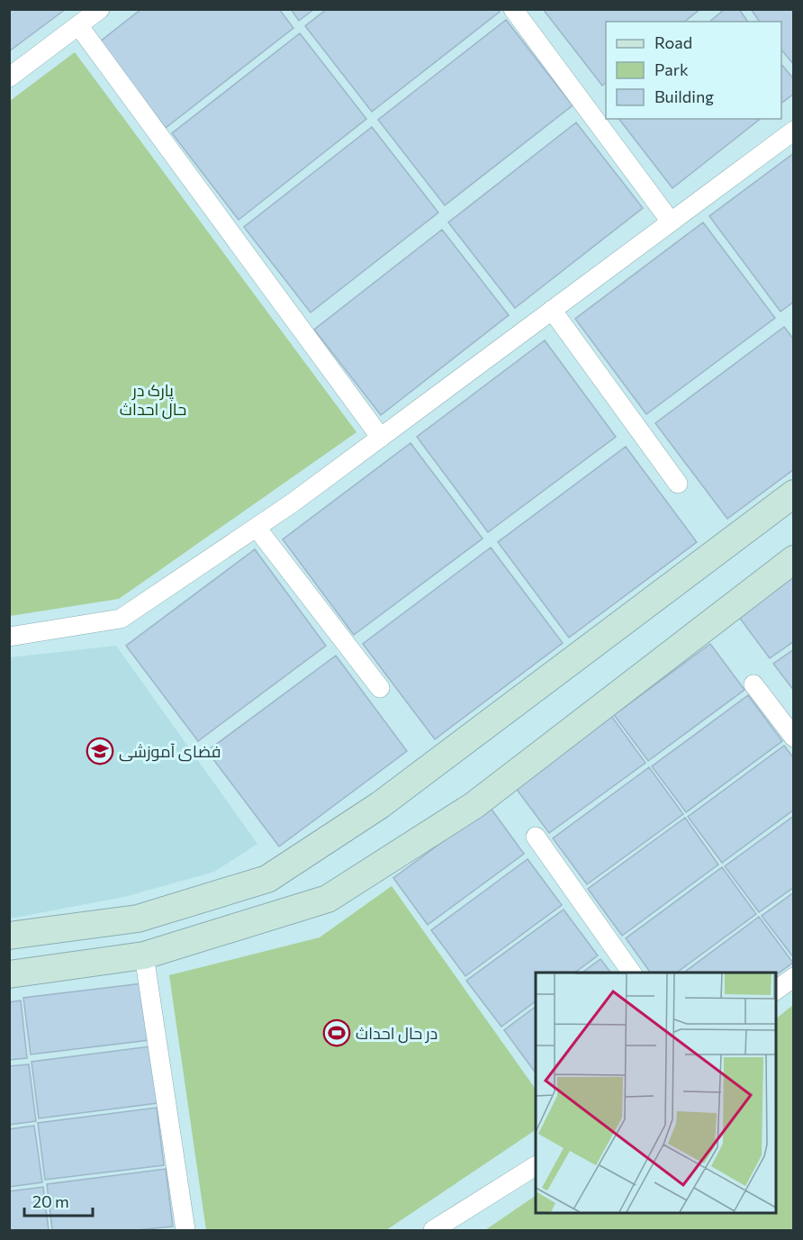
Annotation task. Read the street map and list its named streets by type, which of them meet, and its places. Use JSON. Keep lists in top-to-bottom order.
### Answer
{
  "parks": ["پارک در حال احداث"],
  "places": {
    "school or university": ["فضای آموزشی"],
    "sports": ["در حال احداث"]
  },
  "legend": ["Road", "Park", "Building"],
  "scale_bar": "20 m"
}
